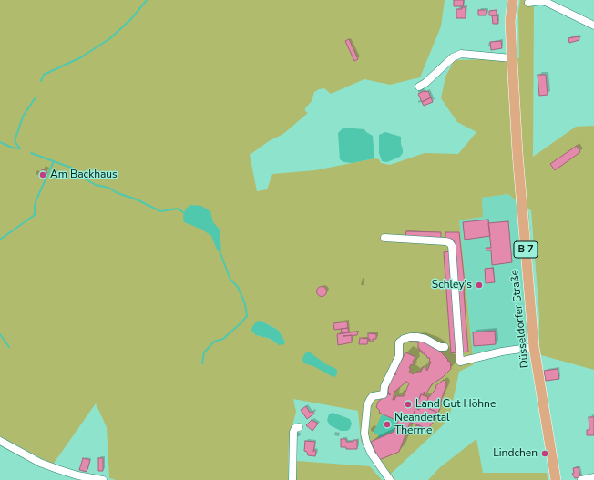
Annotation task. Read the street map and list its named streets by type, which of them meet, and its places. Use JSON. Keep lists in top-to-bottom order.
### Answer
{
  "streets": {
    "main road": ["B 7", "Düsseldorfer Straße"]
  },
  "crossings": [
    ["B 7", "Düsseldorfer Straße"]
  ],
  "places": [
    "Am Backhaus",
    "Schley's",
    "Land Gut Höhne",
    "Neandertal Therme",
    "Lindchen"
  ]
}
